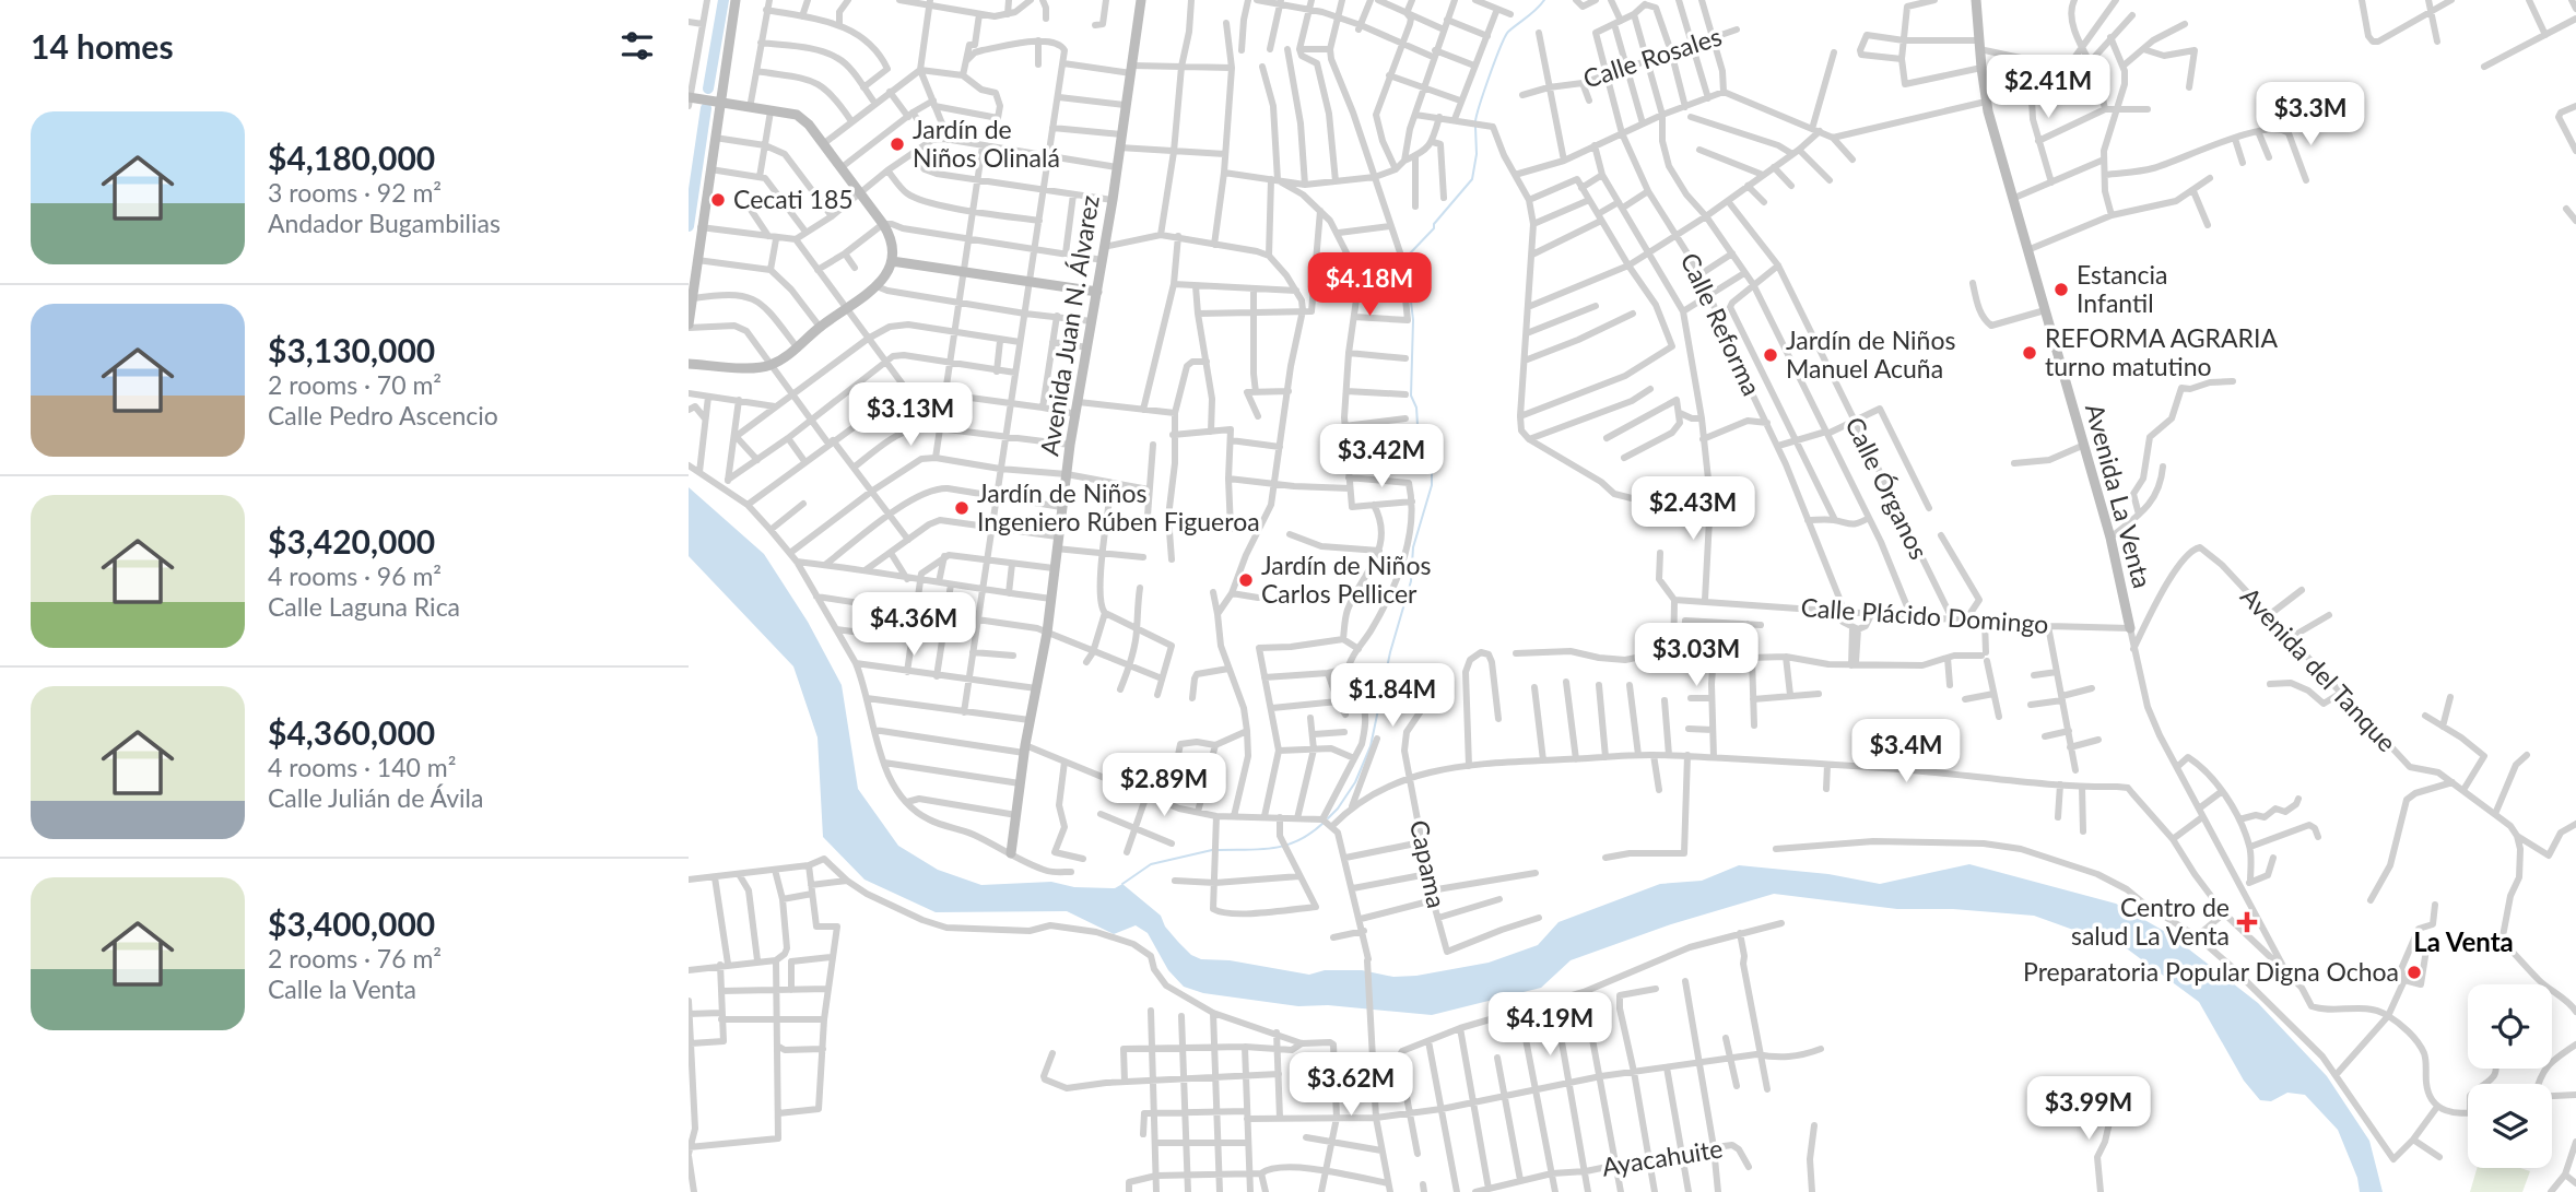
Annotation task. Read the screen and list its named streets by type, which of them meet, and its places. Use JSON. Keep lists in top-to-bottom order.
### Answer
{
  "streets": {
    "main road": ["Avenida Juan N. Álvarez", "Avenida La Venta"],
    "street": [
      "Calle Rosales",
      "Calle Reforma",
      "Calle Órganos",
      "Calle Plácido Domingo",
      "Avenida del Tanque",
      "Capama",
      "Ayacahuite"
    ]
  },
  "crossings": [
    ["Calle Rosales", "Calle Reforma"],
    ["Calle Reforma", "Calle Plácido Domingo"],
    ["Calle Órganos", "Calle Plácido Domingo"],
    ["Avenida La Venta", "Calle Plácido Domingo"],
    ["Avenida La Venta", "Avenida del Tanque"]
  ],
  "districts": ["La Venta"],
  "places": {
    "other": [
      "Jardín de Niños Olinalá",
      "Cecati 185",
      "Estancia Infantil",
      "REFORMA AGRARIA turno matutino",
      "Jardín de Niños Manuel Acuña",
      "Jardín de Niños Ingeniero Rúben Figueroa",
      "Jardín de Niños Carlos Pellicer",
      "Preparatoria Popular Digna Ochoa"
    ],
    "health": ["Centro de salud La Venta"]
  },
  "page": {
    "heading": "14 homes",
    "price": [
      "$2.41M",
      "$3.3M",
      "$4.18M",
      "$3.13M",
      "$3.42M",
      "$2.43M",
      "$4.36M",
      "$3.03M",
      "$1.84M",
      "$3.4M",
      "$2.89M",
      "$4.19M",
      "$3.62M",
      "$3.99M"
    ],
    "list": [
      {
        "name": "$4,180,000",
        "note": "3 rooms · 92 m² · Andador Bugambilias"
      },
      {
        "name": "$3,130,000",
        "note": "2 rooms · 70 m² · Calle Pedro Ascencio"
      },
      {
        "name": "$3,420,000",
        "note": "4 rooms · 96 m² · Calle Laguna Rica"
      },
      {
        "name": "$4,360,000",
        "note": "4 rooms · 140 m² · Calle Julián de Ávila"
      },
      {
        "name": "$3,400,000",
        "note": "2 rooms · 76 m² · Calle la Venta"
      }
    ]
  }
}
